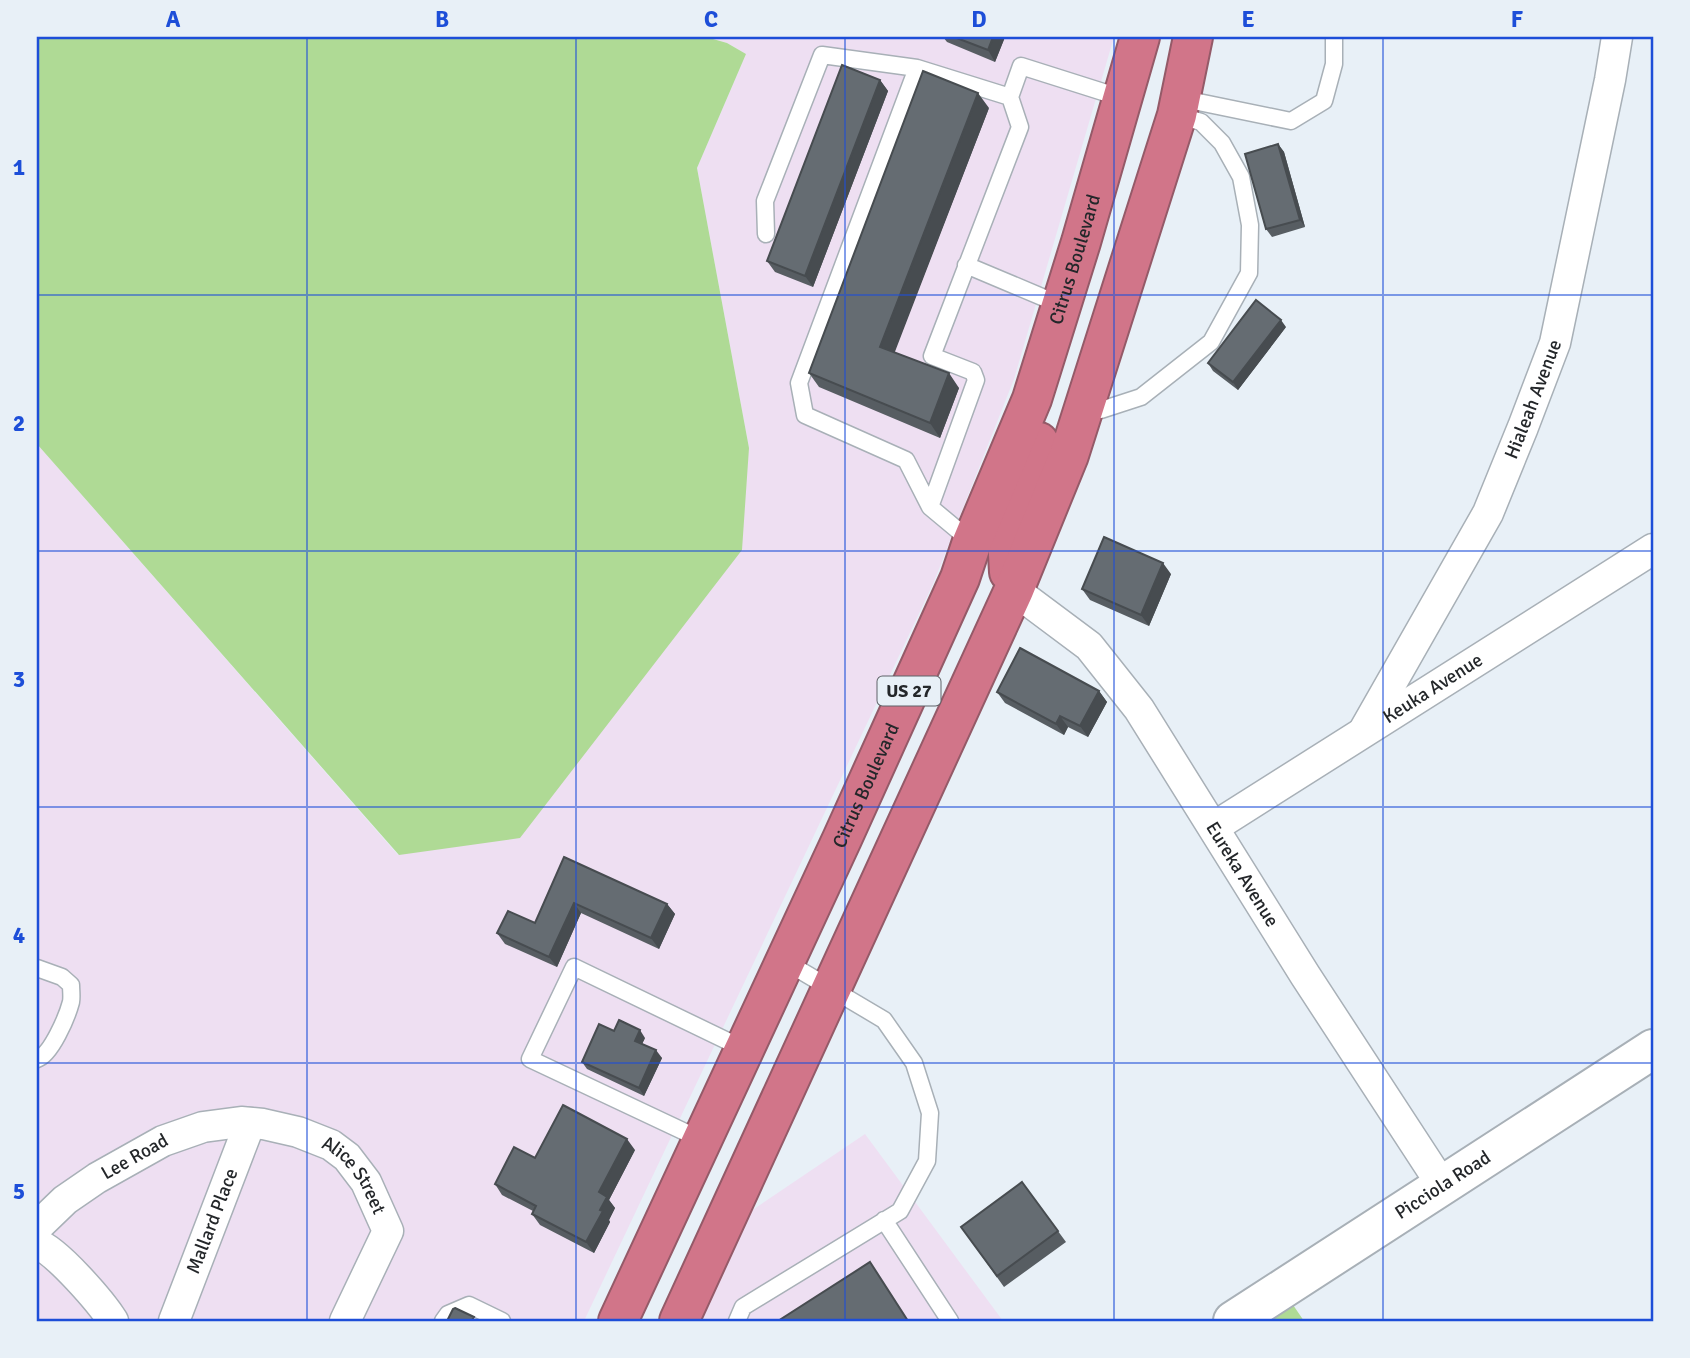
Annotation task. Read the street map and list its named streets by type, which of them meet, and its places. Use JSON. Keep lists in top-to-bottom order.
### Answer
{
  "streets": {
    "highway": ["Citrus Boulevard", "US 27"],
    "street": [
      "Hialeah Avenue",
      "Keuka Avenue",
      "Eureka Avenue",
      "Lee Road",
      "Alice Street",
      "Picciola Road",
      "Mallard Place"
    ]
  },
  "crossings": [
    ["Hialeah Avenue", "Keuka Avenue"],
    ["Keuka Avenue", "Eureka Avenue"],
    ["US 27", "Eureka Avenue"],
    ["Eureka Avenue", "Picciola Road"],
    ["Lee Road", "Alice Street"],
    ["Lee Road", "Mallard Place"],
    ["Alice Street", "Mallard Place"]
  ],
  "grid": {
    "columns": [
      "A",
      "B",
      "C",
      "D",
      "E",
      "F"
    ],
    "rows": [
      "1",
      "2",
      "3",
      "4",
      "5"
    ]
  }
}
